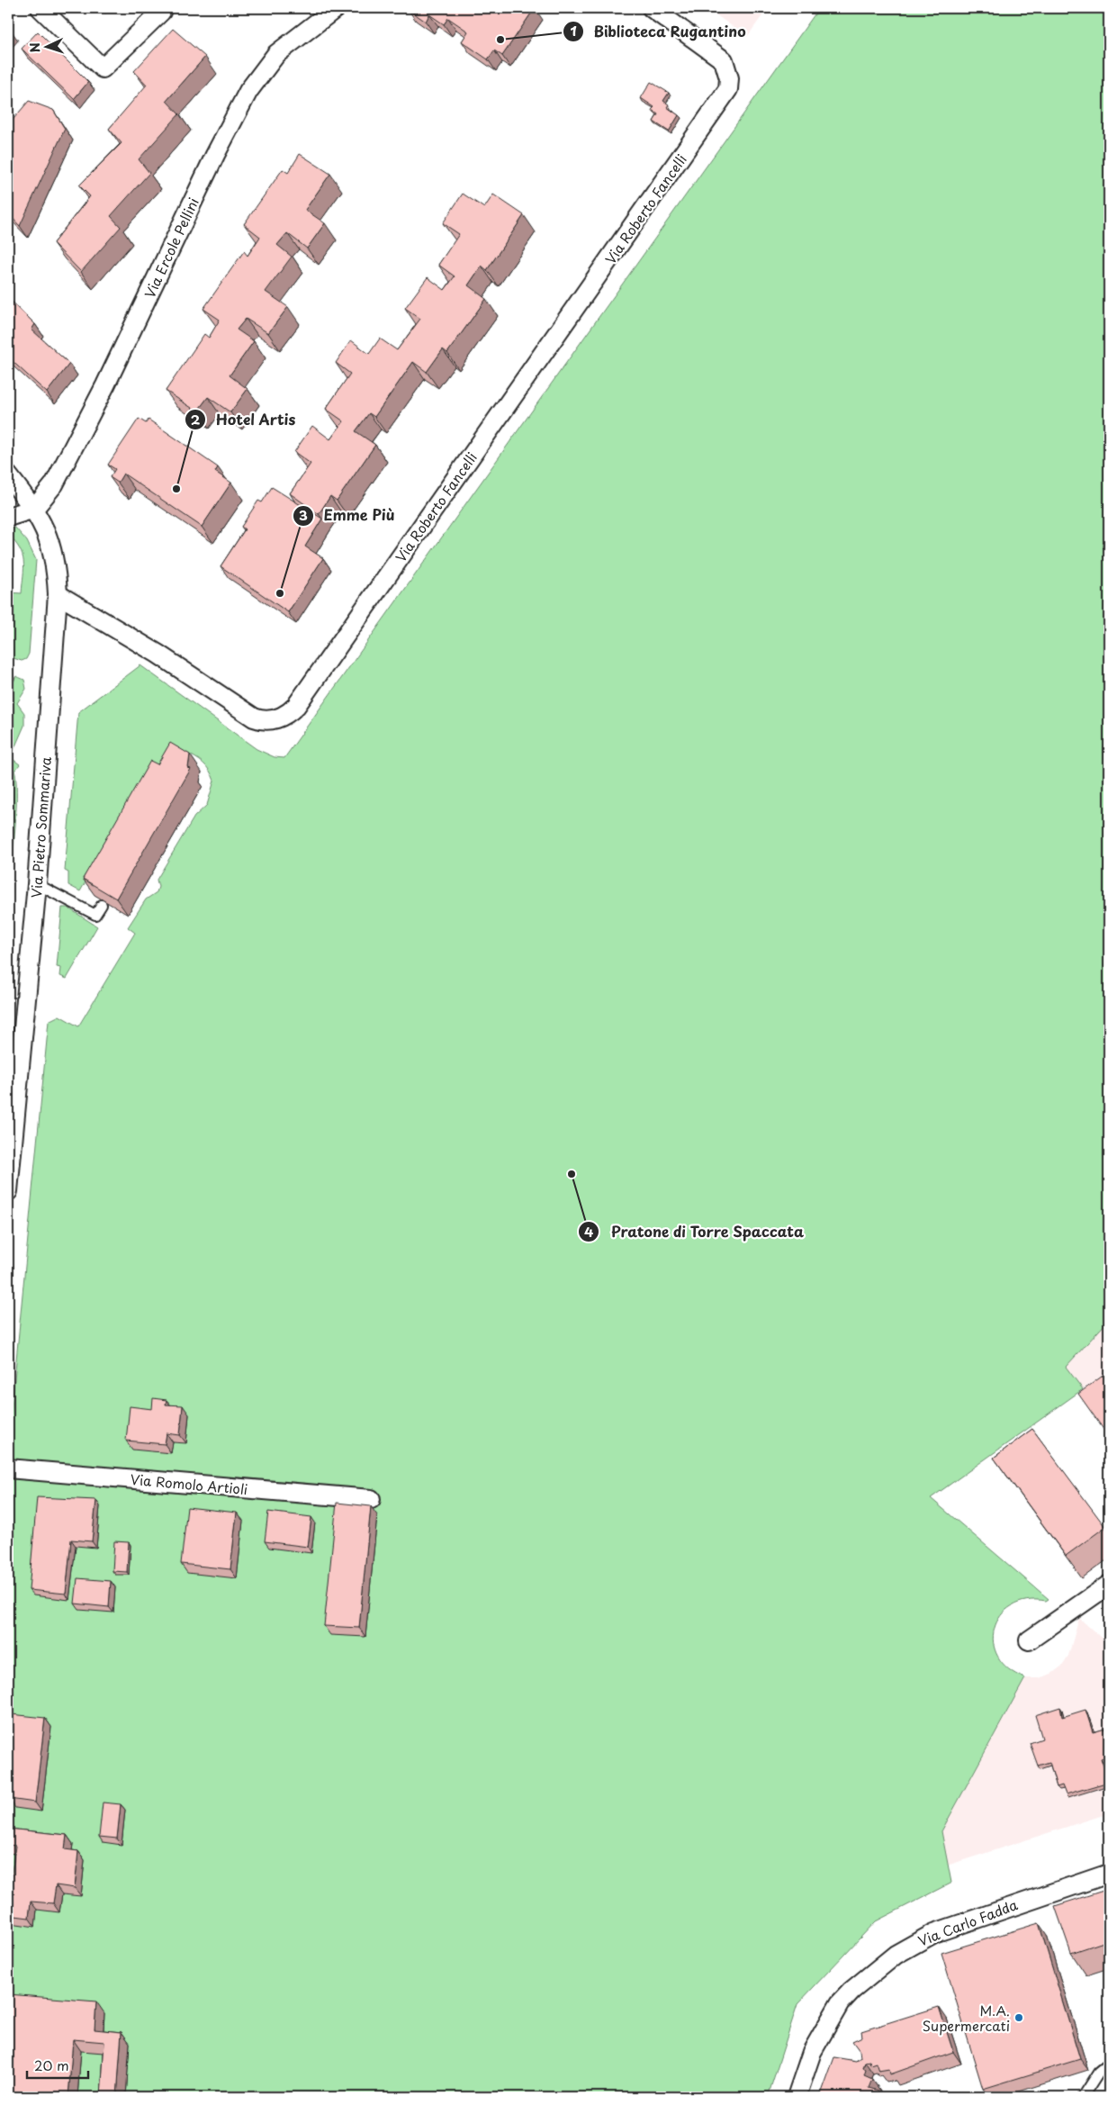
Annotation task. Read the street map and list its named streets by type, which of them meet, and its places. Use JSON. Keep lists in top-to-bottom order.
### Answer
{
  "streets": {
    "street": [
      "Via Roberto Fancelli",
      "Via Ercole Pellini",
      "Via Pietro Sommariva",
      "Via Romolo Artioli",
      "Via Carlo Fadda"
    ]
  },
  "crossings": [
    ["Via Roberto Fancelli", "Via Pietro Sommariva"],
    ["Via Ercole Pellini", "Via Pietro Sommariva"]
  ],
  "places": [
    "Biblioteca Rugantino",
    "Hotel Artis",
    "Emme Più",
    "Pratone di Torre Spaccata",
    "M.A. Supermercati"
  ],
  "scale_bar": "20 m",
  "north": "left"
}
